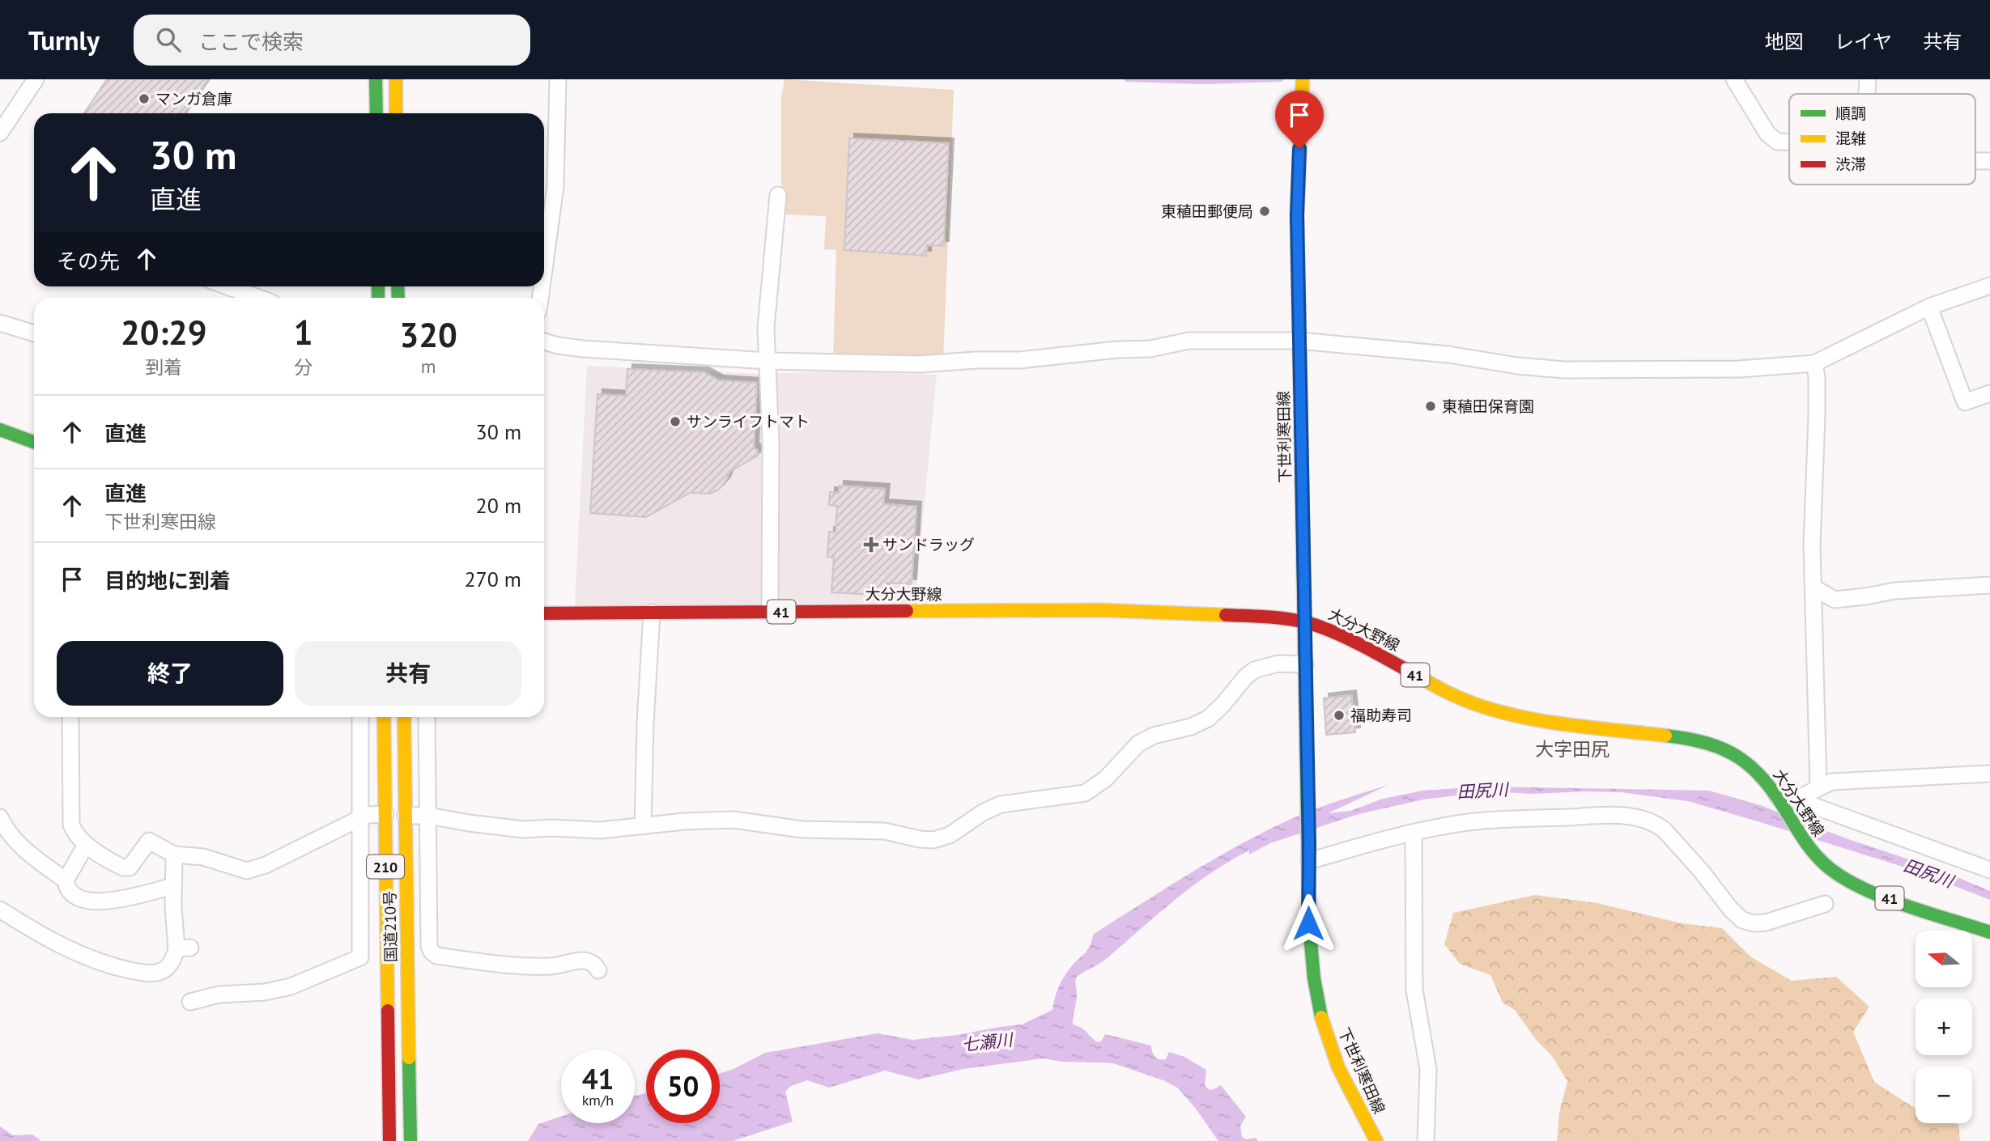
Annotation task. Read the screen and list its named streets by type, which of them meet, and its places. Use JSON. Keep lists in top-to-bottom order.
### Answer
{
  "streets": {
    "main road": [
      "下世利寒田線",
      "大分大野線",
      "41",
      "210",
      "国道210号"
    ]
  },
  "crossings": [
    ["下世利寒田線", "大分大野線"]
  ],
  "districts": ["大字田尻"],
  "water": ["田尻川", "七瀬川"],
  "places": {
    "other": [
      "マンガ倉庫",
      "東稙田郵便局",
      "東稙田保育園",
      "サンライフトマト",
      "福助寿司"
    ],
    "health": ["サンドラッグ"]
  },
  "legend": ["順調", "混雑", "渋滞"],
  "north": "left",
  "page": {
    "header": "Turnly",
    "search": "ここで検索",
    "nav": ["地図", "レイヤ", "共有"],
    "turn": ["30 m", "直進"],
    "then": "その先",
    "eta": [
      "20:29",
      "到着",
      "1",
      "分",
      "320",
      "m"
    ],
    "list": [
      {
        "name": "直進",
        "value": "30 m"
      },
      {
        "name": "直進",
        "note": "下世利寒田線",
        "value": "20 m"
      },
      {
        "name": "目的地に到着",
        "value": "270 m"
      }
    ],
    "buttons": ["終了", "共有"],
    "map_buttons": ["+", "−"],
    "speed": "41 km/h",
    "limit": "50"
  }
}
